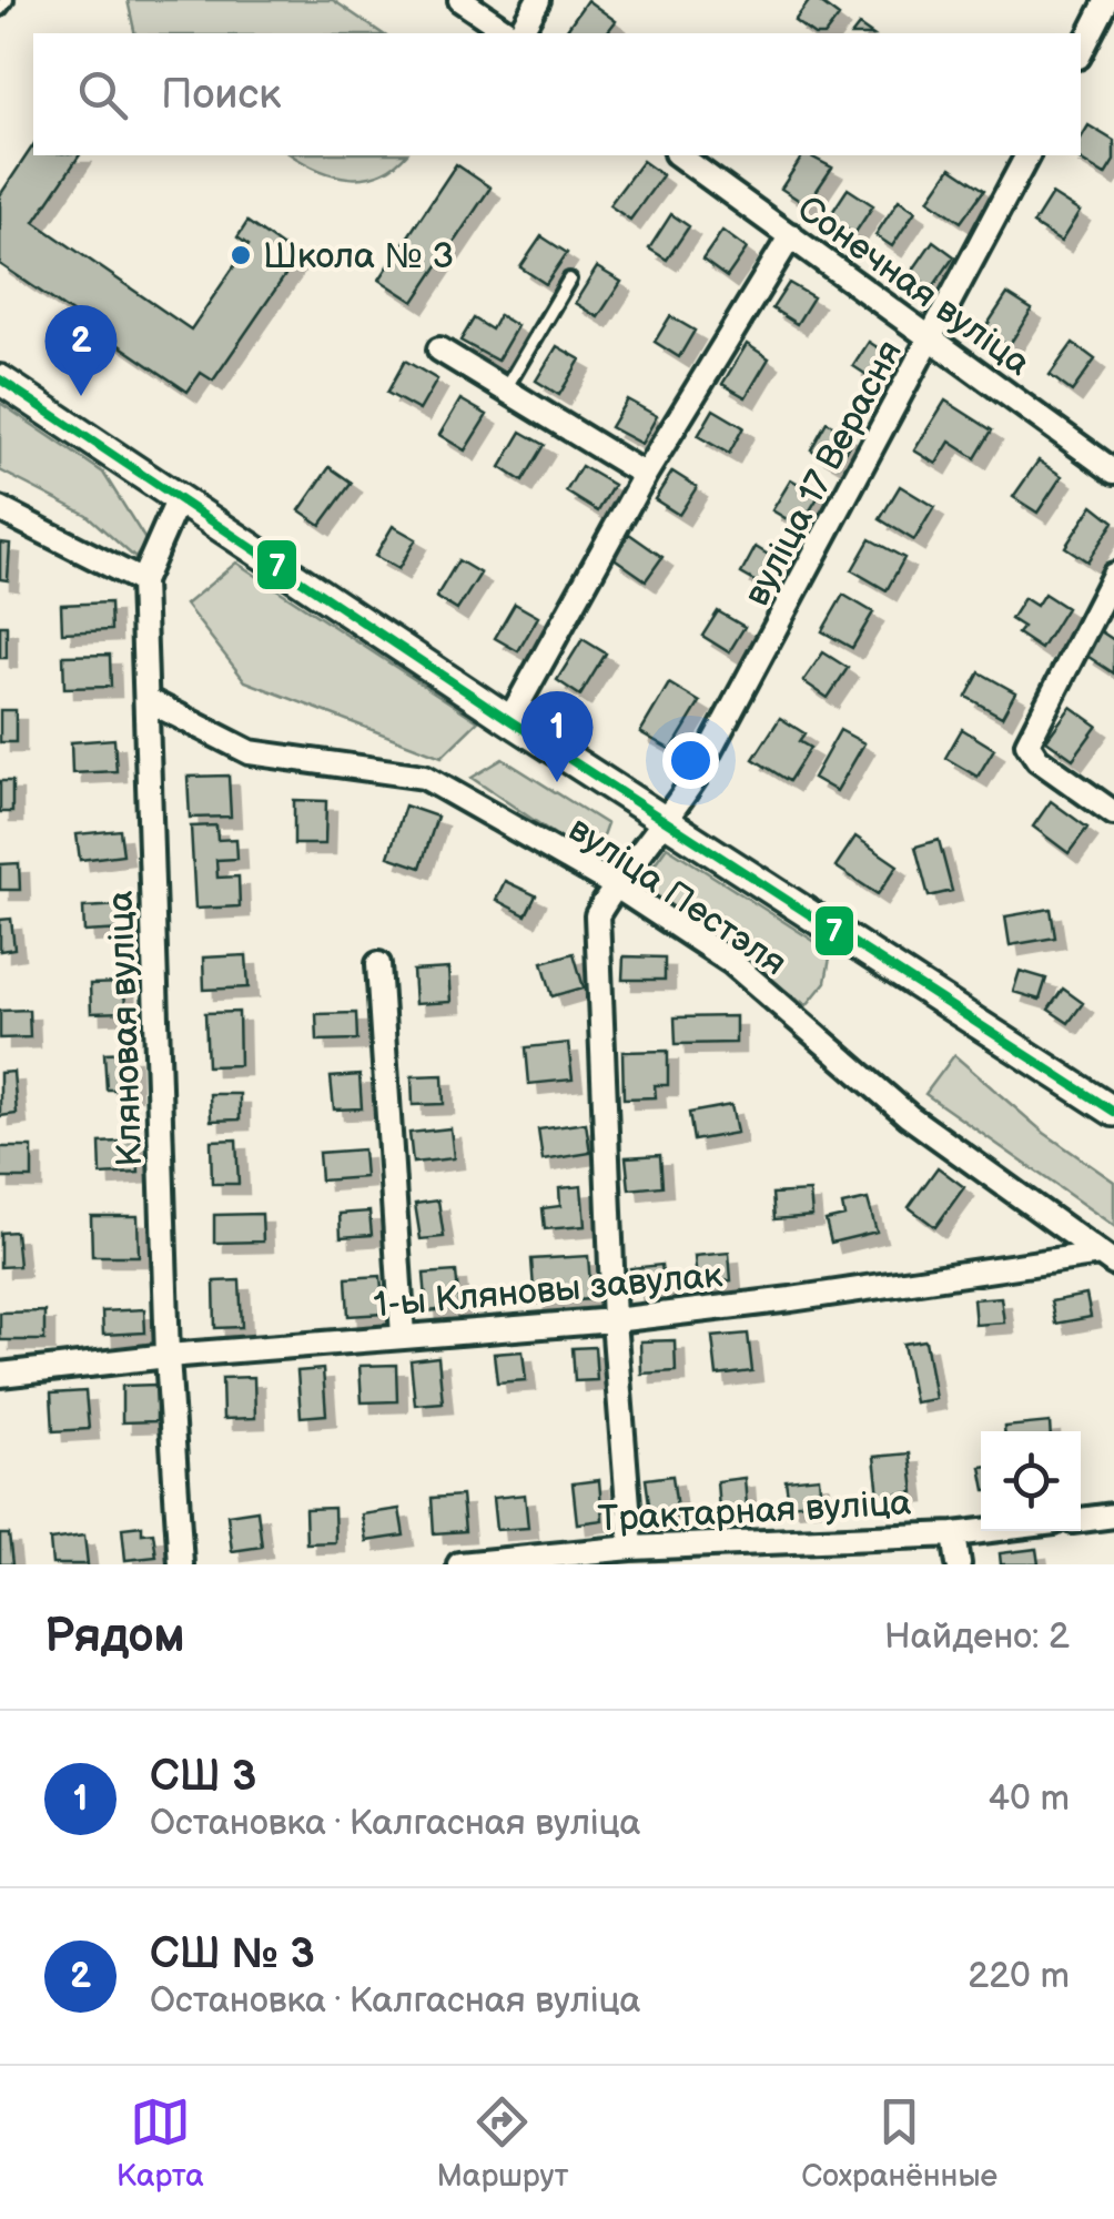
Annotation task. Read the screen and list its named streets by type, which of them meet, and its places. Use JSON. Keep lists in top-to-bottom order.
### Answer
{
  "streets": {
    "street": [
      "Сонечная вуліца",
      "вуліца 17 Верасня",
      "вуліца Пестэля",
      "Кляновая вуліца",
      "1-ы Кляновы завулак",
      "Трактарная вуліца"
    ]
  },
  "crossings": [
    ["Сонечная вуліца", "вуліца 17 Верасня"],
    ["вуліца 17 Верасня", "вуліца Пестэля"],
    ["вуліца Пестэля", "Кляновая вуліца"],
    ["вуліца Пестэля", "1-ы Кляновы завулак"],
    ["Кляновая вуліца", "1-ы Кляновы завулак"]
  ],
  "places": ["Школа № 3"],
  "lines": ["transit line 7"],
  "page": {
    "search": "Поиск",
    "pins": ["2", "1"],
    "heading": ["Рядом", "Найдено: 2"],
    "list": [
      {
        "mark": "1",
        "name": "СШ 3",
        "note": "Остановка · Калгасная вуліца",
        "value": "40 m"
      },
      {
        "mark": "2",
        "name": "СШ № 3",
        "note": "Остановка · Калгасная вуліца",
        "value": "220 m"
      }
    ],
    "nav": ["Карта", "Маршрут", "Сохранённые"]
  }
}
